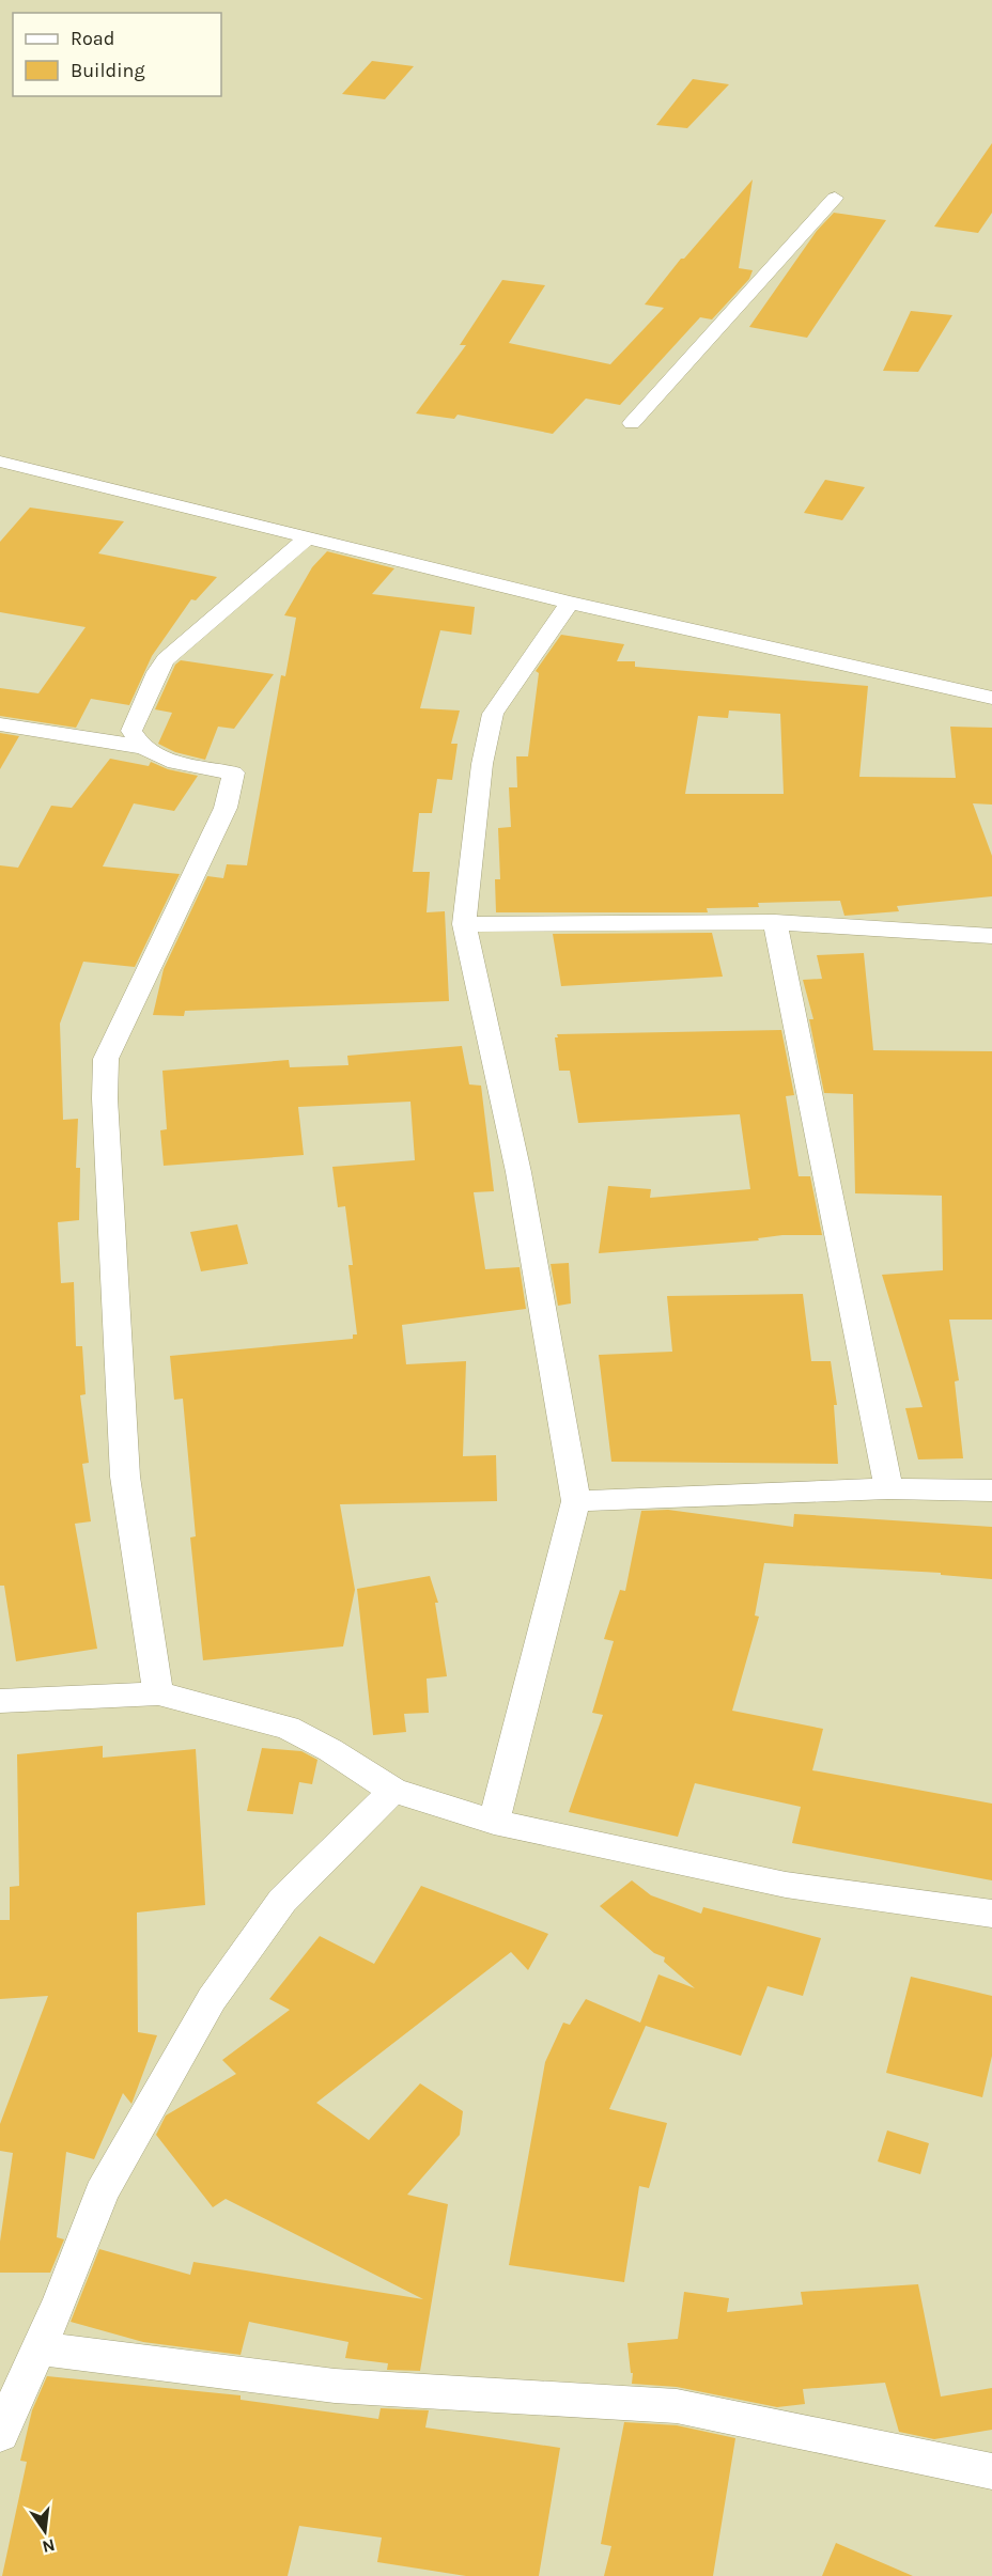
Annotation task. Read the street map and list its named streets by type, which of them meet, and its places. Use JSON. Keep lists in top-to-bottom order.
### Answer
{
  "legend": ["Road", "Building"],
  "north": "bottom"
}
